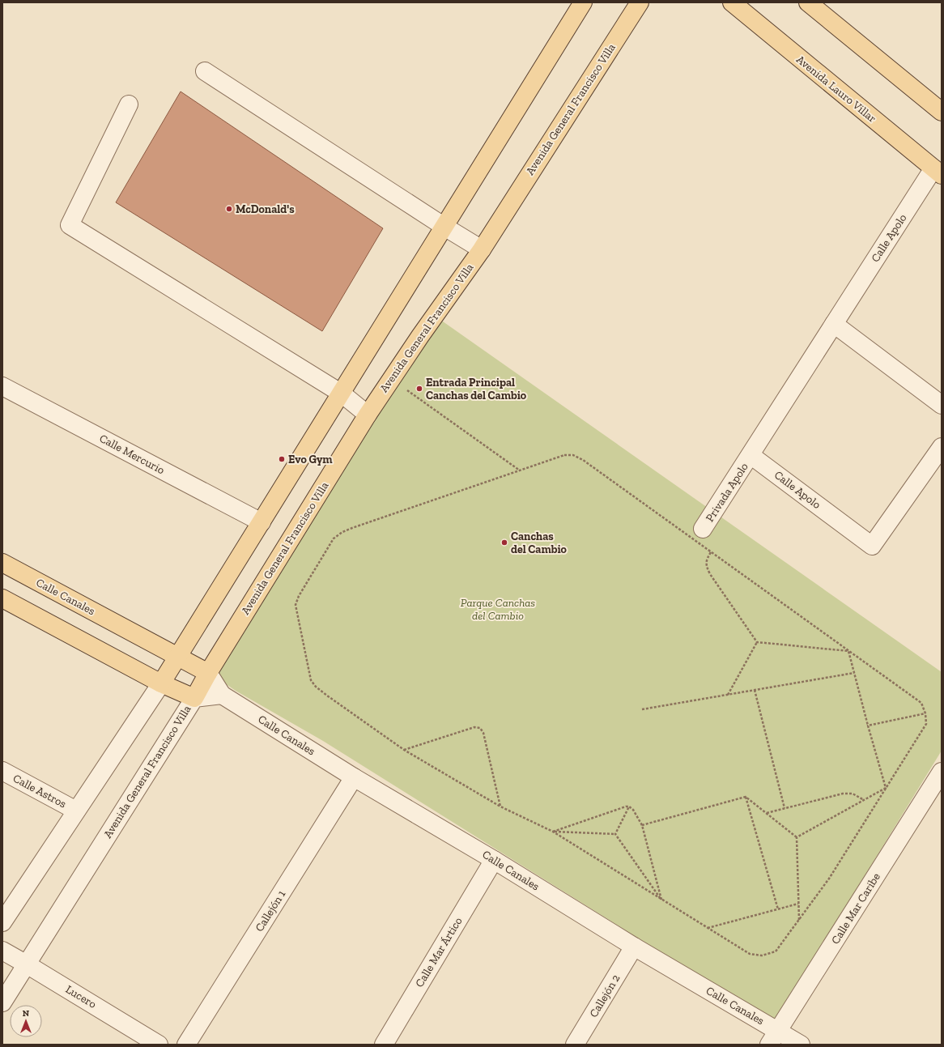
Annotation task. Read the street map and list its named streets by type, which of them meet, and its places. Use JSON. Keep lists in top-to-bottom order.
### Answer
{
  "streets": {
    "main road": ["Avenida Lauro Villar", "Avenida General Francisco Villa", "Calle Canales"],
    "street": [
      "Calle Apolo",
      "Calle Mercurio",
      "Privada Apolo",
      "Calle Astros",
      "Calle Mar Caribe",
      "Callejón 1",
      "Calle Mar Ártico",
      "Callejón 2",
      "Lucero"
    ]
  },
  "crossings": [
    ["Avenida Lauro Villar", "Calle Apolo"],
    ["Avenida General Francisco Villa", "Calle Canales"],
    ["Avenida General Francisco Villa", "Lucero"],
    ["Calle Apolo", "Privada Apolo"],
    ["Calle Canales", "Calle Mar Caribe"],
    ["Calle Canales", "Callejón 1"],
    ["Calle Canales", "Calle Mar Ártico"],
    ["Calle Canales", "Callejón 2"]
  ],
  "parks": ["Parque Canchas del Cambio"],
  "places": [
    "McDonald's",
    "Entrada Principal Canchas del Cambio",
    "Evo Gym",
    "Canchas del Cambio"
  ],
  "north": "top"
}
